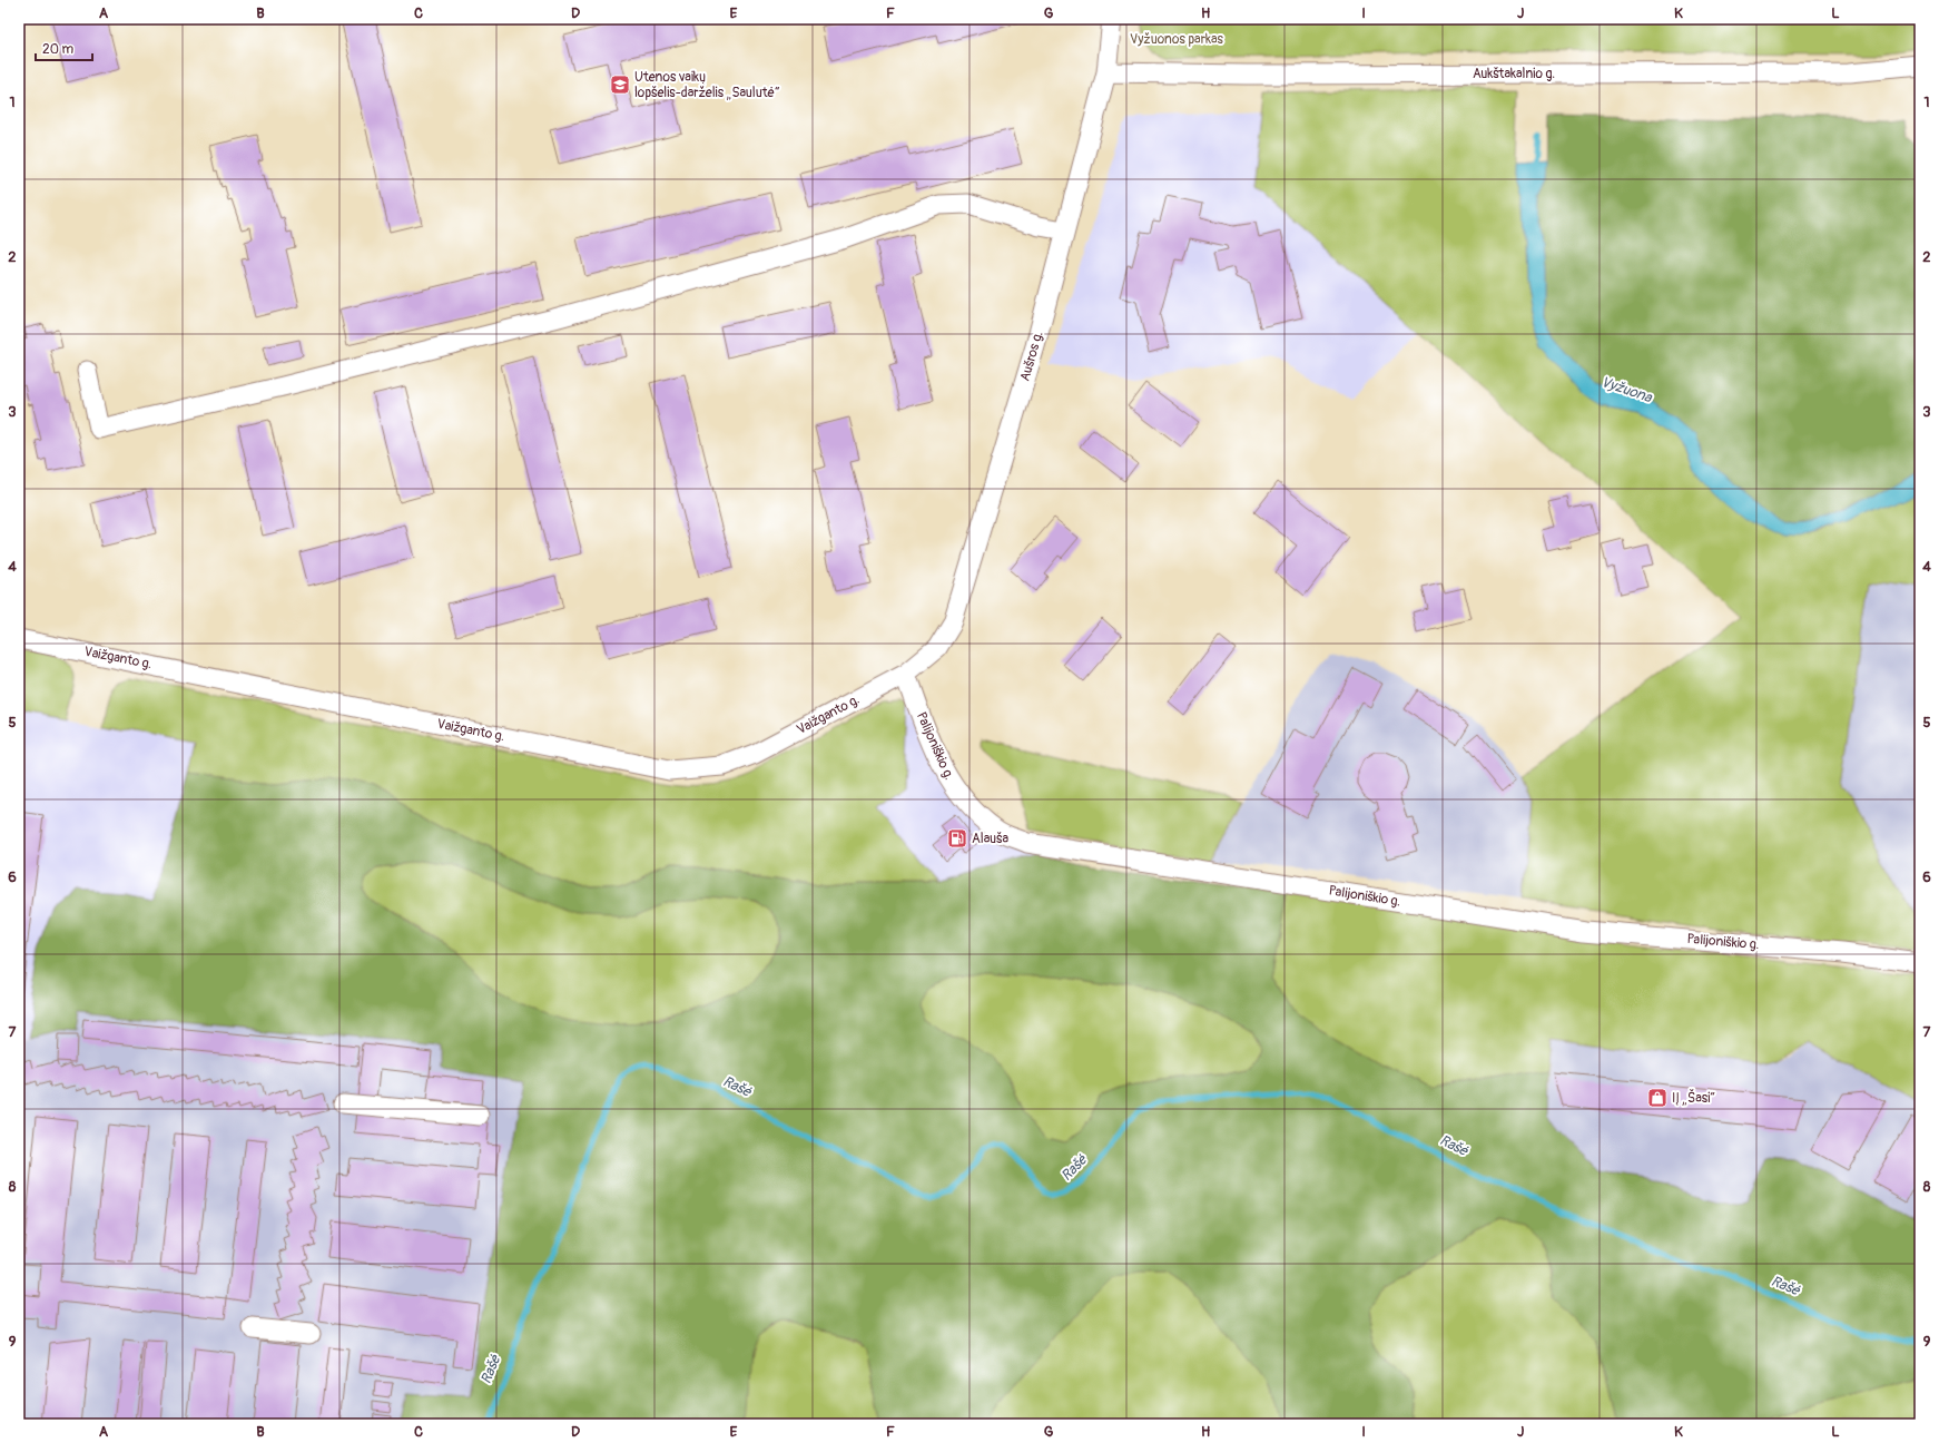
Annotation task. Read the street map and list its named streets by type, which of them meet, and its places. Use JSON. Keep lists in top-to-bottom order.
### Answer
{
  "streets": {
    "street": [
      "Aukštakalnio g.",
      "Aušros g.",
      "Vaižganto g.",
      "Palijoniškio g."
    ]
  },
  "crossings": [
    ["Aukštakalnio g.", "Aušros g."],
    ["Aušros g.", "Vaižganto g."],
    ["Aušros g.", "Palijoniškio g."],
    ["Vaižganto g.", "Palijoniškio g."]
  ],
  "water": ["Vyžuona", "Rašė"],
  "parks": ["Vyžuonos parkas"],
  "places": {
    "school or university": ["Utenos vaikų lopšelis-darželis „Saulutė“"],
    "fuel station": ["Alauša"],
    "shop": ["IĮ „Šasi“"]
  },
  "scale_bar": "20 m",
  "grid": {
    "columns": [
      "A",
      "B",
      "C",
      "D",
      "E",
      "F",
      "G",
      "H",
      "I",
      "J",
      "K",
      "L"
    ],
    "rows": [
      "1",
      "2",
      "3",
      "4",
      "5",
      "6",
      "7",
      "8",
      "9"
    ]
  }
}
